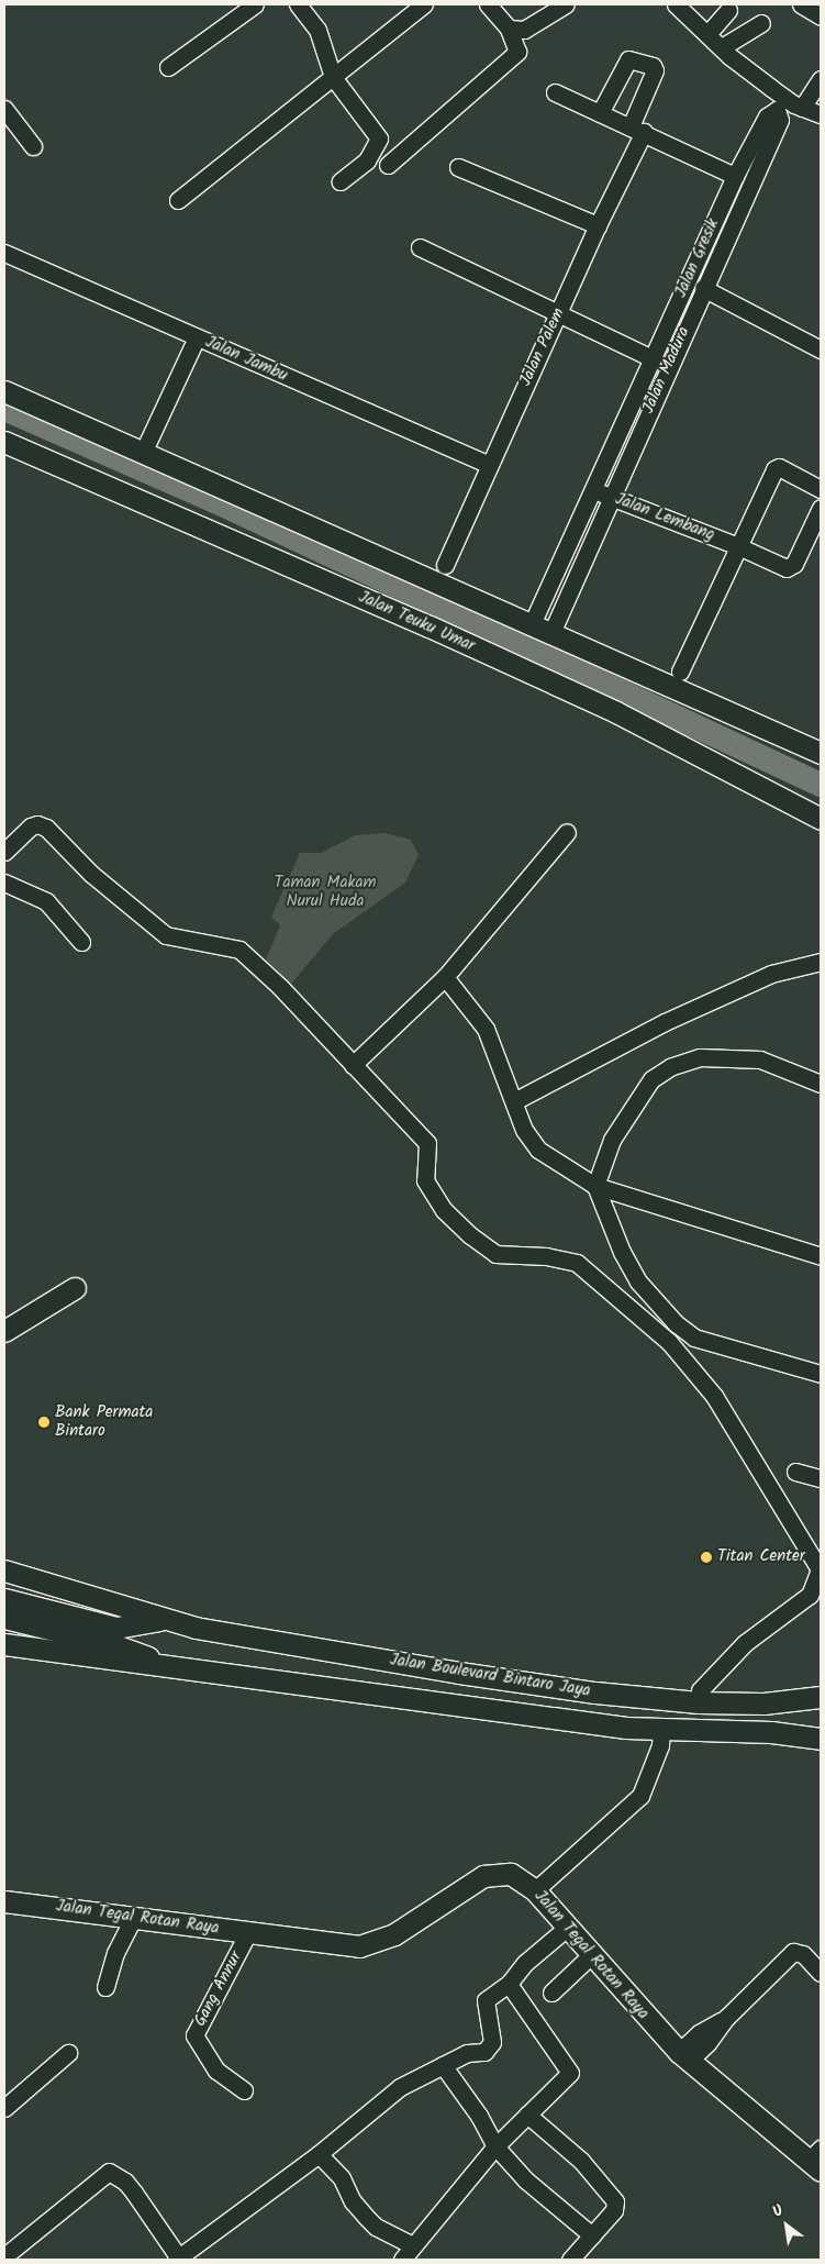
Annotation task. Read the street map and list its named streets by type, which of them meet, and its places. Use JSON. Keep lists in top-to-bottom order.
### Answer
{
  "streets": {
    "main road": ["Jalan Teuku Umar", "Jalan Boulevard Bintaro Jaya", "Jalan Tegal Rotan Raya"],
    "street": [
      "Jalan Gresik",
      "Jalan Palem",
      "Jalan Jambu",
      "Jalan Madura",
      "Jalan Lembang",
      "Gang Annur"
    ]
  },
  "crossings": [
    ["Jalan Gresik", "Jalan Madura"],
    ["Jalan Gresik", "Jalan Lembang"],
    ["Jalan Palem", "Jalan Jambu"],
    ["Jalan Madura", "Jalan Lembang"],
    ["Jalan Tegal Rotan Raya", "Gang Annur"]
  ],
  "parks": ["Taman Makam Nurul Huda"],
  "places": ["Bank Permata Bintaro", "Titan Center"],
  "north": "top left"
}
